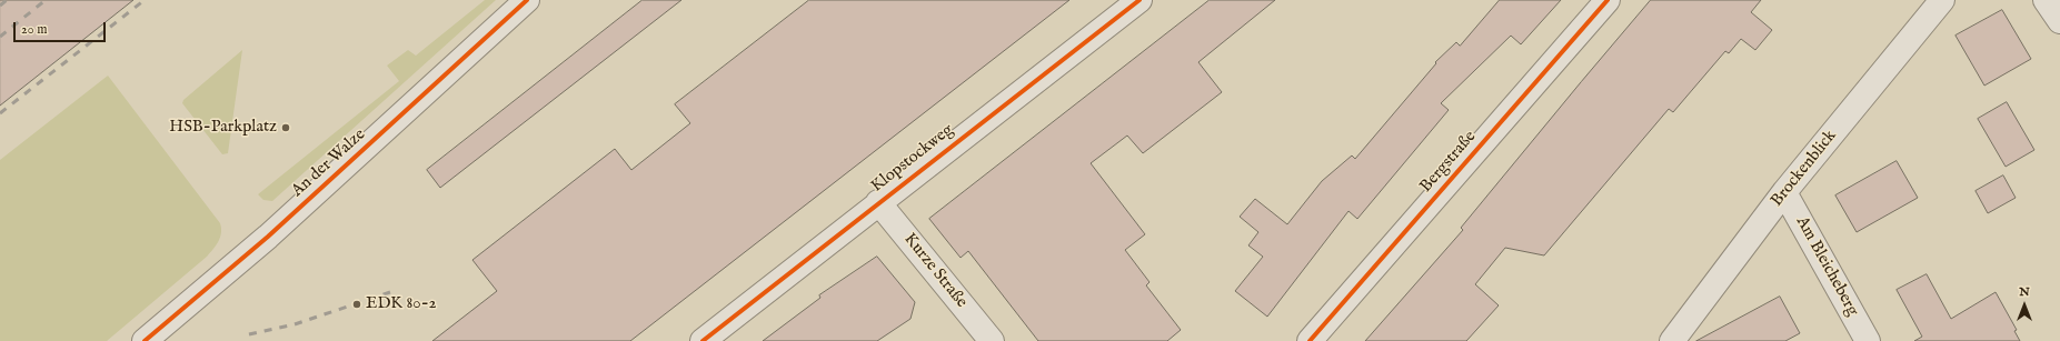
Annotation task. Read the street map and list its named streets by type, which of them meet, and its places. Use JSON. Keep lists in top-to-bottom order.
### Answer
{
  "streets": {
    "street": [
      "Klopstockweg",
      "Bergstraße",
      "An der Walze",
      "Brockenblick",
      "Am Bleicheberg",
      "Kurze Straße"
    ]
  },
  "crossings": [
    ["Klopstockweg", "Kurze Straße"],
    ["Brockenblick", "Am Bleicheberg"]
  ],
  "places": ["HSB-Parkplatz", "EDK 80-2"],
  "scale_bar": "20 m",
  "north": "top"
}
